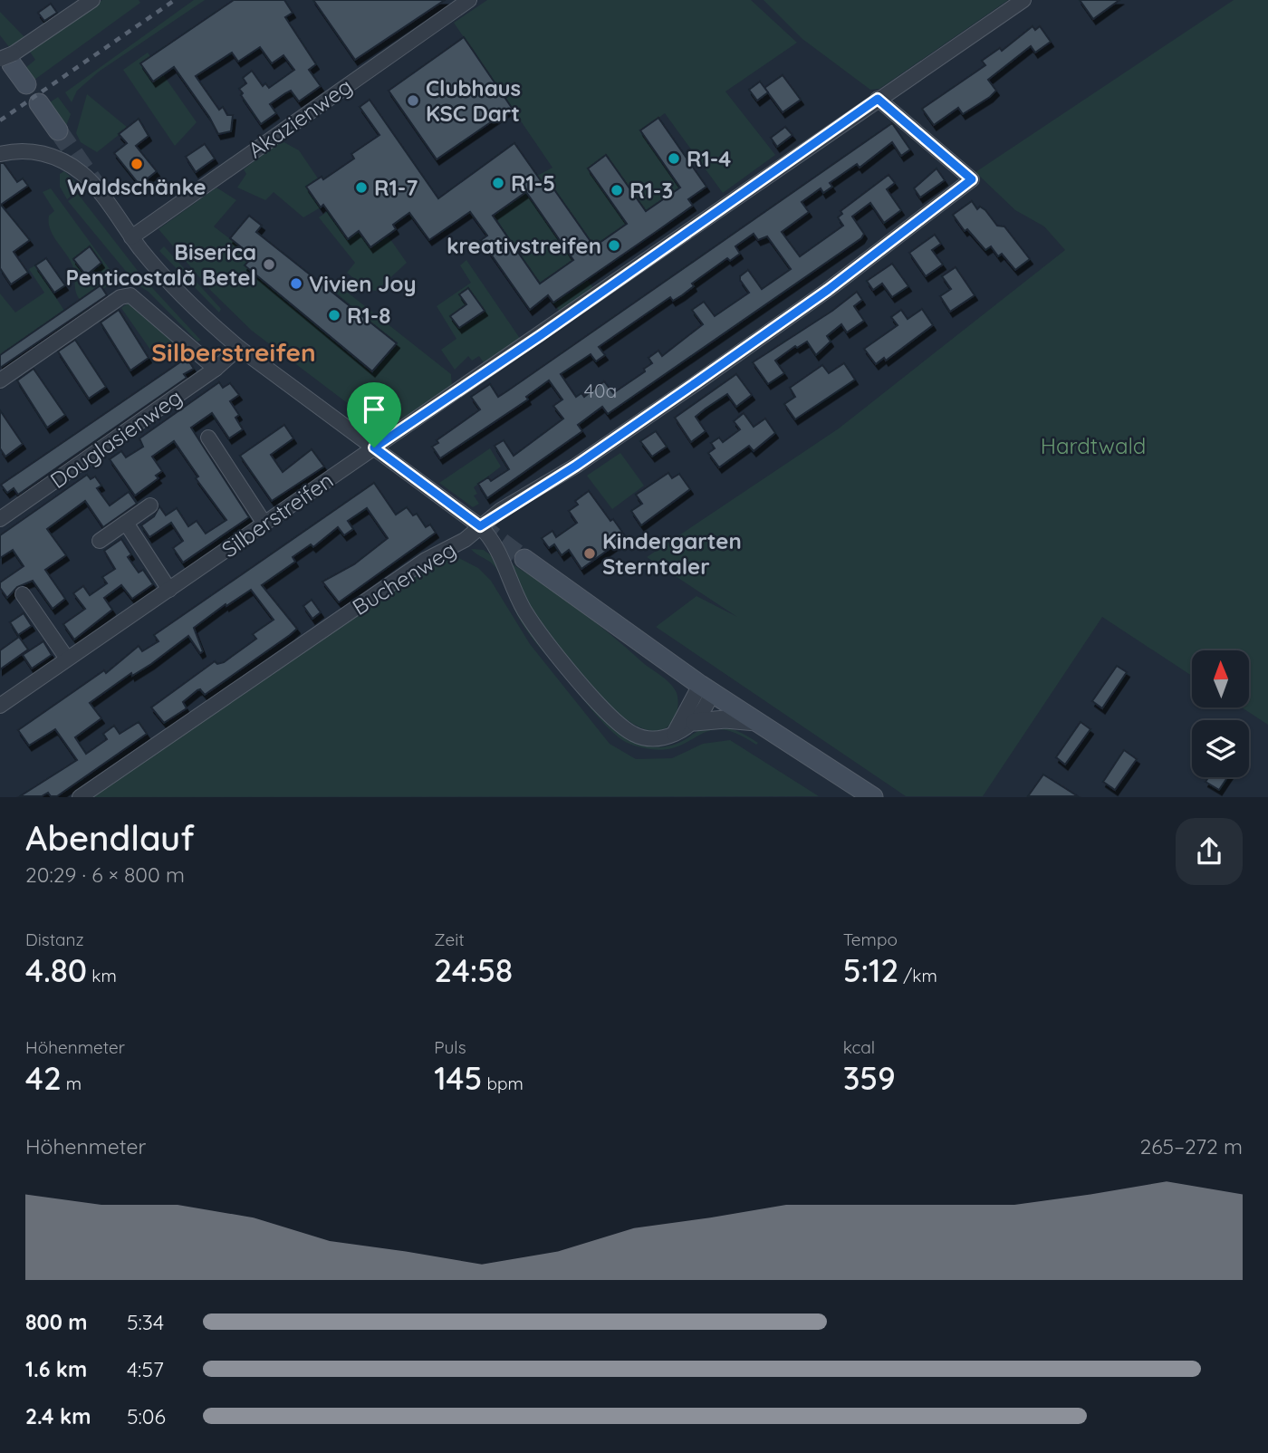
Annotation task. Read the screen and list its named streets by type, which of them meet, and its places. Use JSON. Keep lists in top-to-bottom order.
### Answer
{
  "streets": {
    "street": [
      "Akazienweg",
      "Douglasienweg",
      "Silberstreifen",
      "Buchenweg"
    ]
  },
  "crossings": [
    ["Silberstreifen", "Buchenweg"]
  ],
  "districts": ["Silberstreifen"],
  "parks": ["Hardtwald"],
  "places": [
    "Clubhaus KSC Dart",
    "R1-4",
    "Waldschänke",
    "R1-5",
    "R1-7",
    "R1-3",
    "kreativstreifen",
    "Biserica Penticostală Betel",
    "Vivien Joy",
    "R1-8",
    "Kindergarten Sterntaler"
  ],
  "house_numbers": ["40a"],
  "north": "top",
  "page": {
    "heading": ["Abendlauf", "20:29 · 6 × 800 m"],
    "stats": [
      ["Distanz", "4.80 km"],
      ["Zeit", "24:58"],
      ["Tempo", "5:12 /km"],
      ["Höhenmeter", "42 m"],
      ["Puls", "145 bpm"],
      ["kcal", "359"]
    ],
    "chart": ["Höhenmeter", "265–272 m"],
    "list": [
      {
        "name": "800 m",
        "note": "5:34"
      },
      {
        "name": "1.6 km",
        "note": "4:57"
      },
      {
        "name": "2.4 km",
        "note": "5:06"
      }
    ]
  }
}
